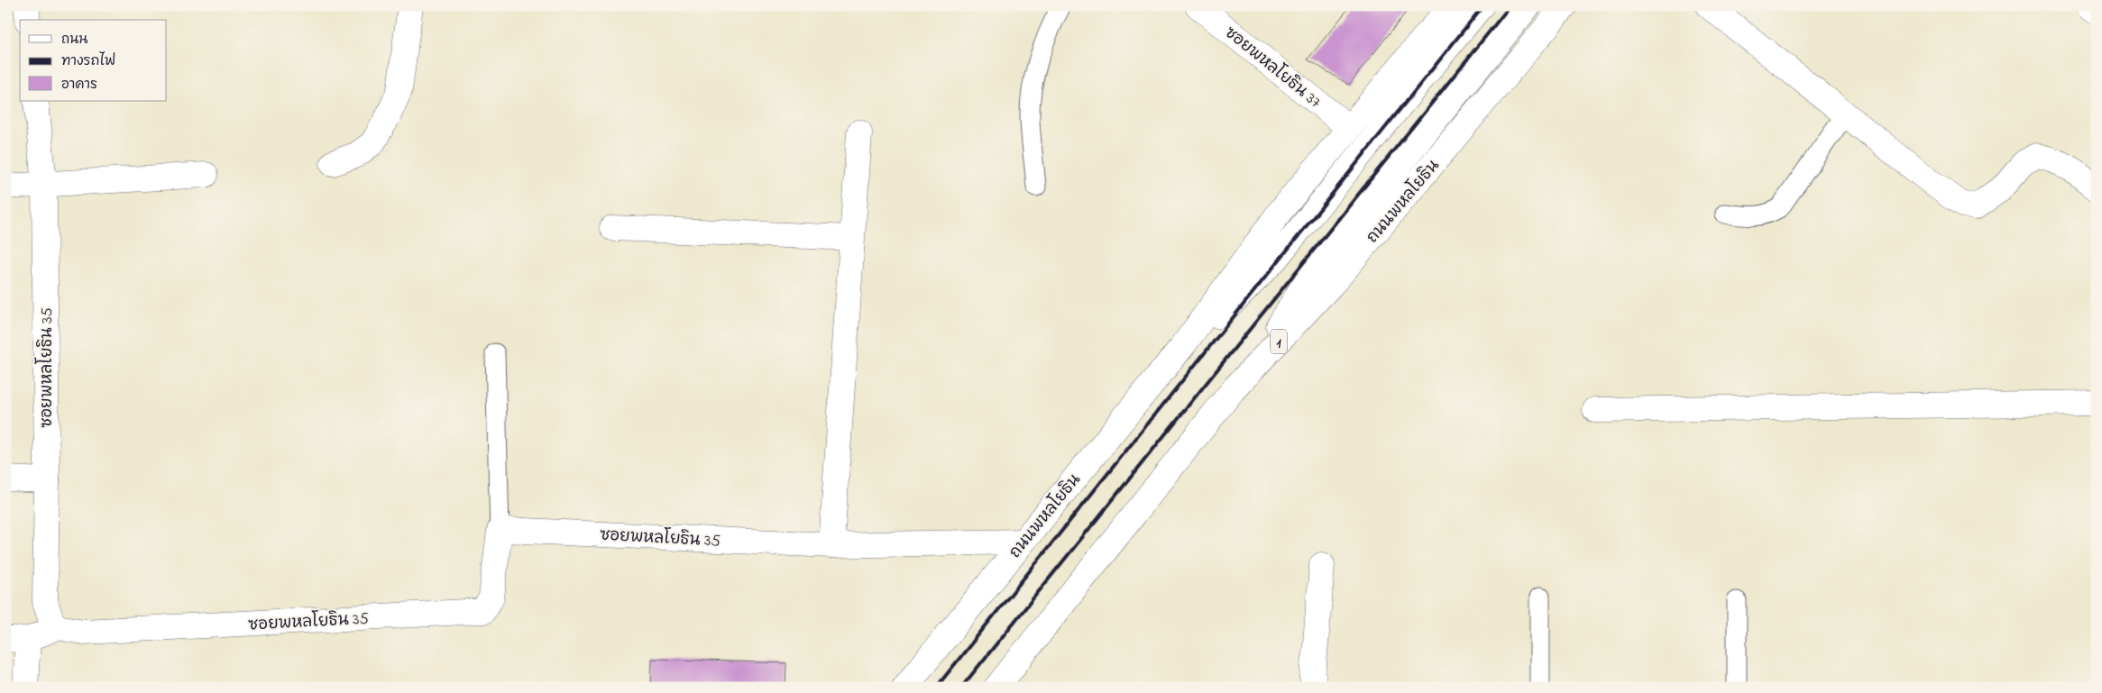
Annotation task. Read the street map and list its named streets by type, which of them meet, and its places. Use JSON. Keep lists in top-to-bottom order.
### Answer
{
  "streets": {
    "street": [
      "ซอยพหลโยธิน 37",
      "ถนนพหลโยธิน",
      "1",
      "ซอยพหลโยธิน 35"
    ]
  },
  "crossings": [
    ["ซอยพหลโยธิน 37", "ถนนพหลโยธิน"],
    ["ถนนพหลโยธิน", "ซอยพหลโยธิน 35"]
  ],
  "legend": ["ถนน", "ทางรถไฟ", "อาคาร"]
}
